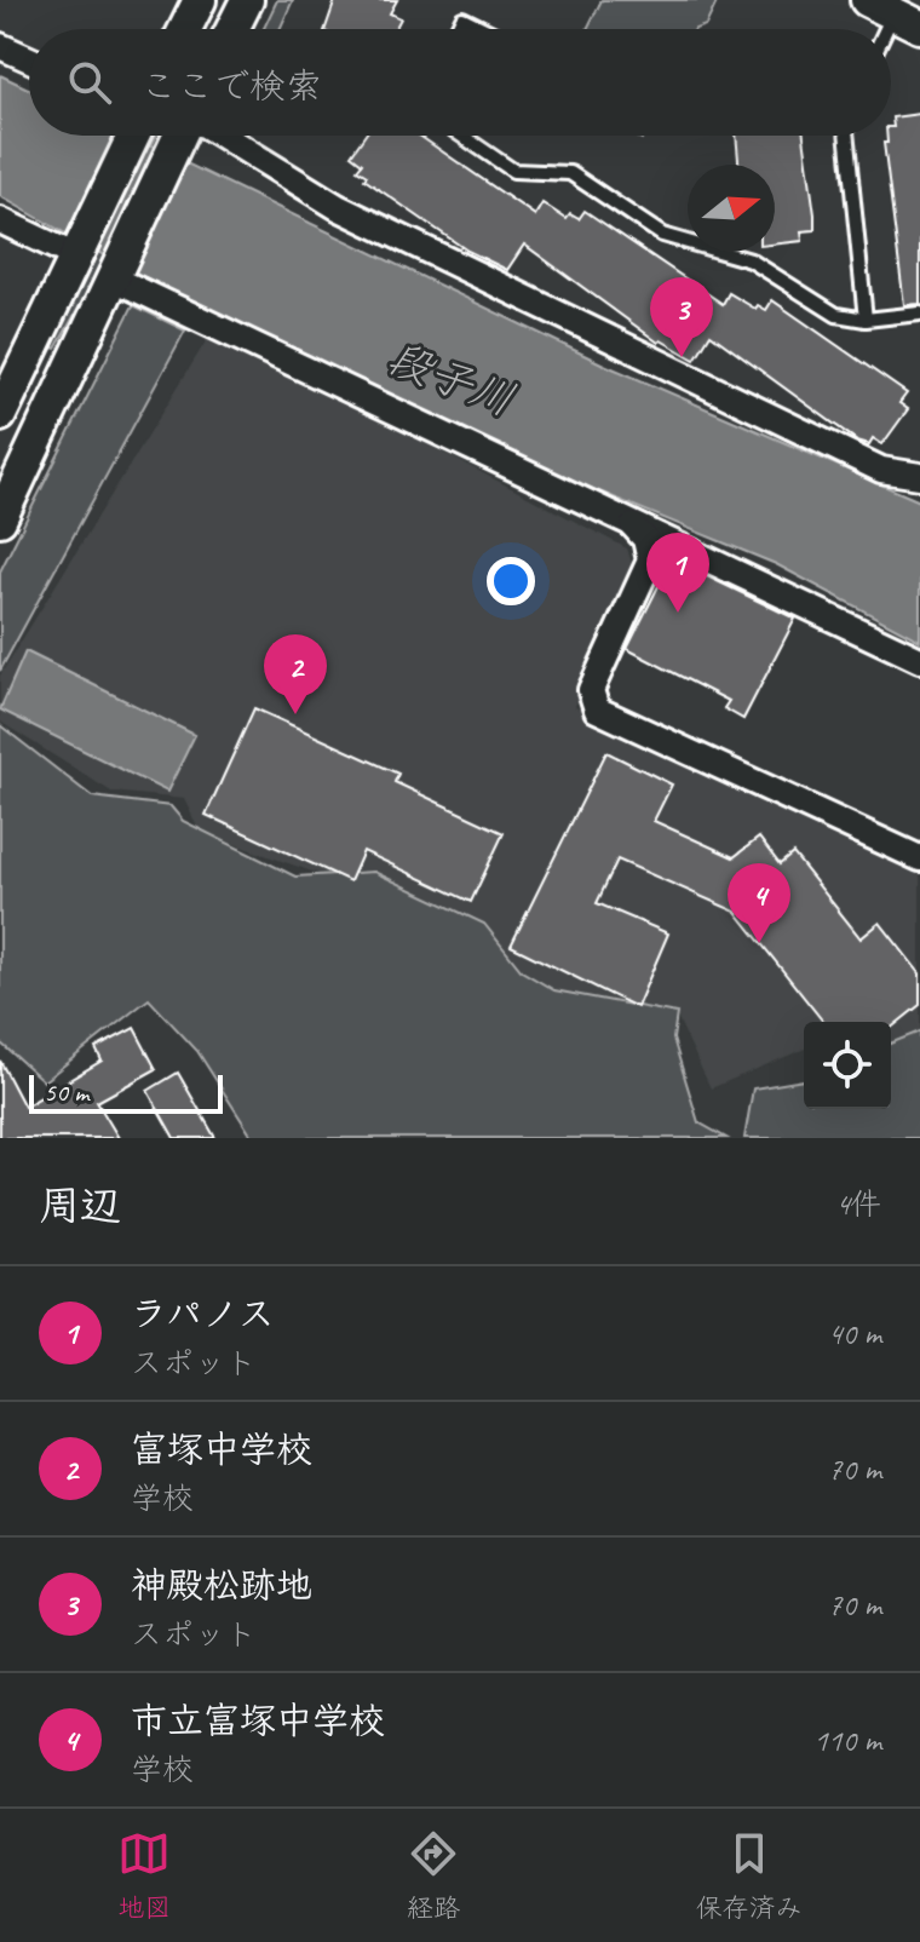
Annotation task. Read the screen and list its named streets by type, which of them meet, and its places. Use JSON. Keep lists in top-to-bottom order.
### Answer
{
  "water": ["段子川"],
  "scale_bar": "50 m",
  "north": "right",
  "page": {
    "search": "ここで検索",
    "pins": [
      "3",
      "1",
      "2",
      "4"
    ],
    "scale": "50 m",
    "heading": ["周辺", "4件"],
    "list": [
      {
        "mark": "1",
        "name": "ラパノス",
        "note": "スポット",
        "value": "40 m"
      },
      {
        "mark": "2",
        "name": "富塚中学校",
        "note": "学校",
        "value": "70 m"
      },
      {
        "mark": "3",
        "name": "神殿松跡地",
        "note": "スポット",
        "value": "70 m"
      },
      {
        "mark": "4",
        "name": "市立富塚中学校",
        "note": "学校",
        "value": "110 m"
      }
    ],
    "nav": ["地図", "経路", "保存済み"]
  }
}
